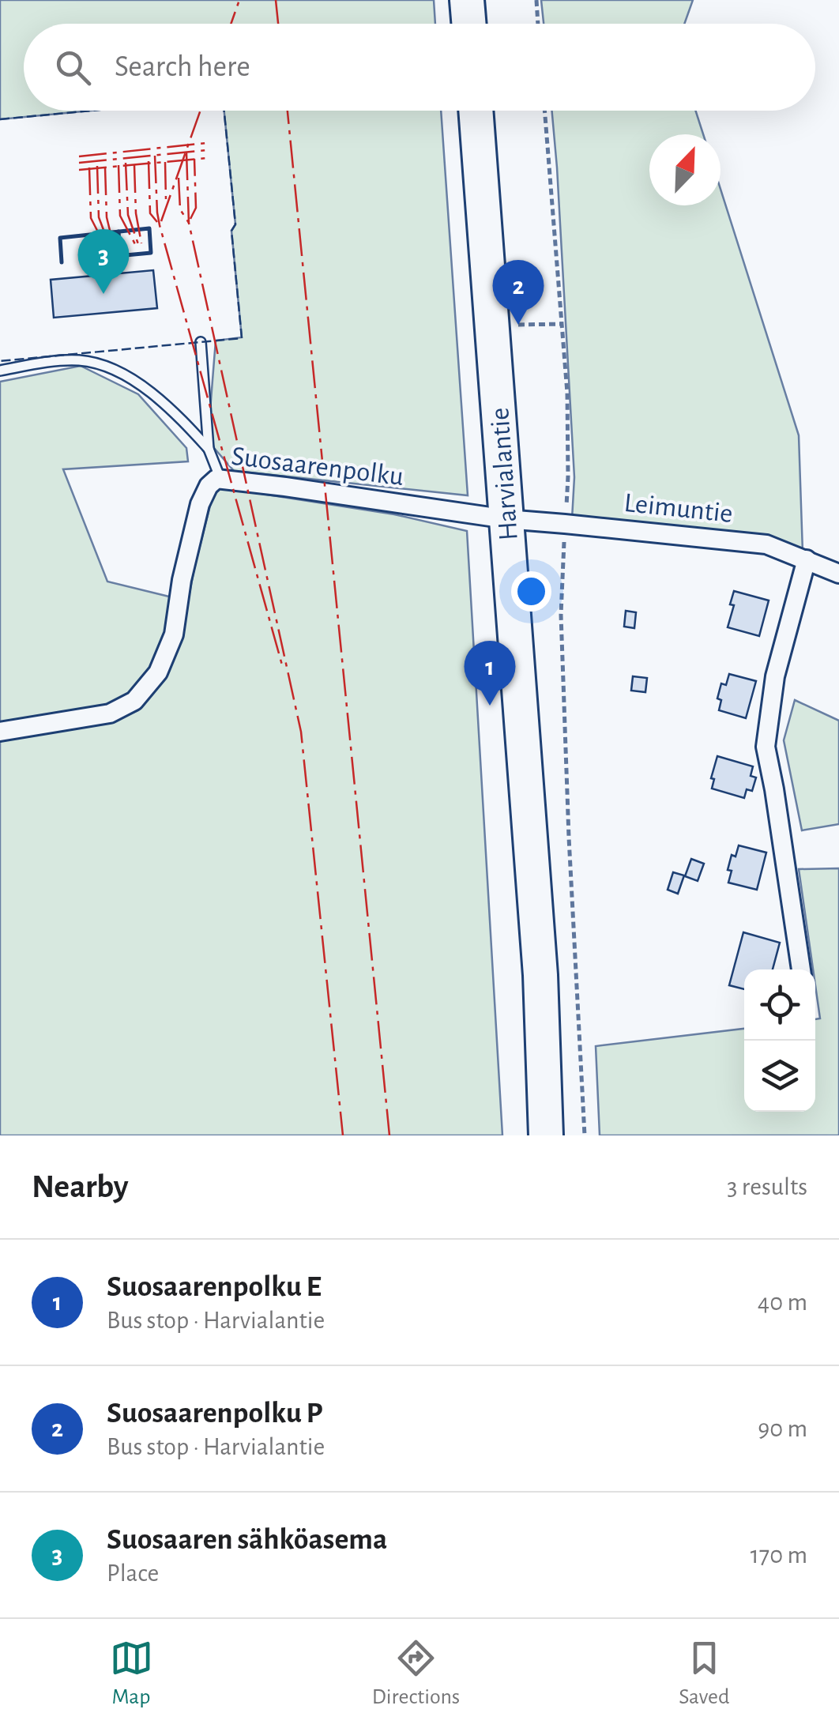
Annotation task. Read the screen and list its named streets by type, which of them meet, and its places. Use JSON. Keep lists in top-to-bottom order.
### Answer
{
  "streets": {
    "highway": ["Harvialantie"],
    "street": ["Suosaarenpolku", "Leimuntie"]
  },
  "crossings": [
    ["Suosaarenpolku", "Harvialantie"],
    ["Suosaarenpolku", "Leimuntie"],
    ["Harvialantie", "Leimuntie"]
  ],
  "north": "top right",
  "page": {
    "search": "Search here",
    "pins": ["3", "2", "1"],
    "heading": ["Nearby", "3 results"],
    "list": [
      {
        "mark": "1",
        "name": "Suosaarenpolku E",
        "note": "Bus stop · Harvialantie",
        "value": "40 m"
      },
      {
        "mark": "2",
        "name": "Suosaarenpolku P",
        "note": "Bus stop · Harvialantie",
        "value": "90 m"
      },
      {
        "mark": "3",
        "name": "Suosaaren sähköasema",
        "note": "Place",
        "value": "170 m"
      }
    ],
    "nav": ["Map", "Directions", "Saved"]
  }
}
